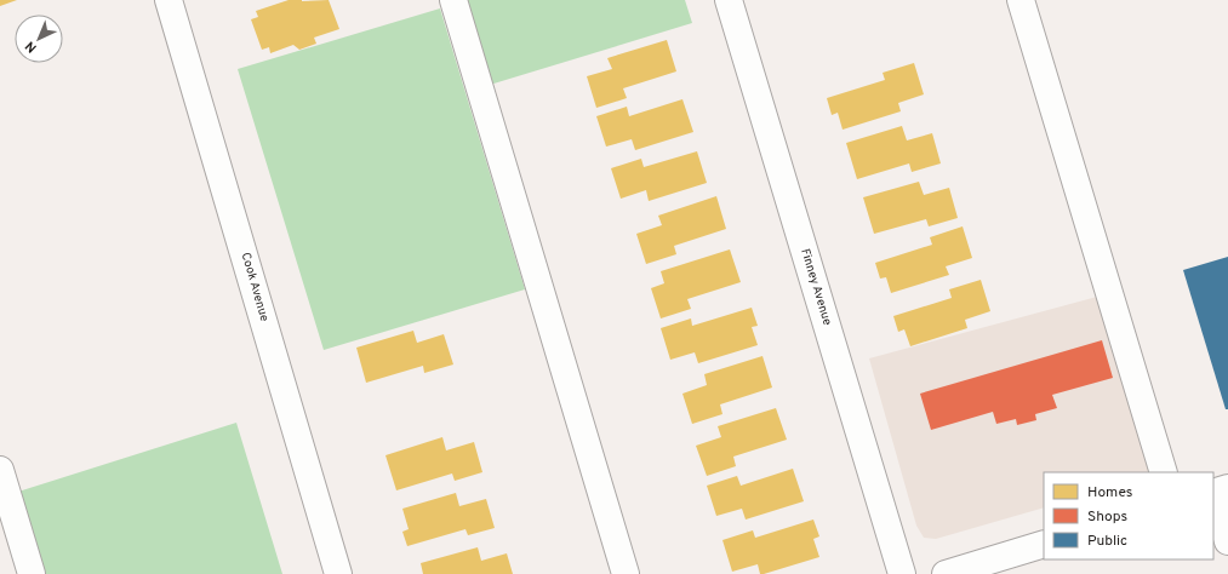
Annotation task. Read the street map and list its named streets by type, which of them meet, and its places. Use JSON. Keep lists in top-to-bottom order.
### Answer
{
  "streets": {
    "street": ["Cook Avenue", "Finney Avenue"]
  },
  "legend": ["Homes", "Shops", "Public"],
  "north": "bottom left"
}
